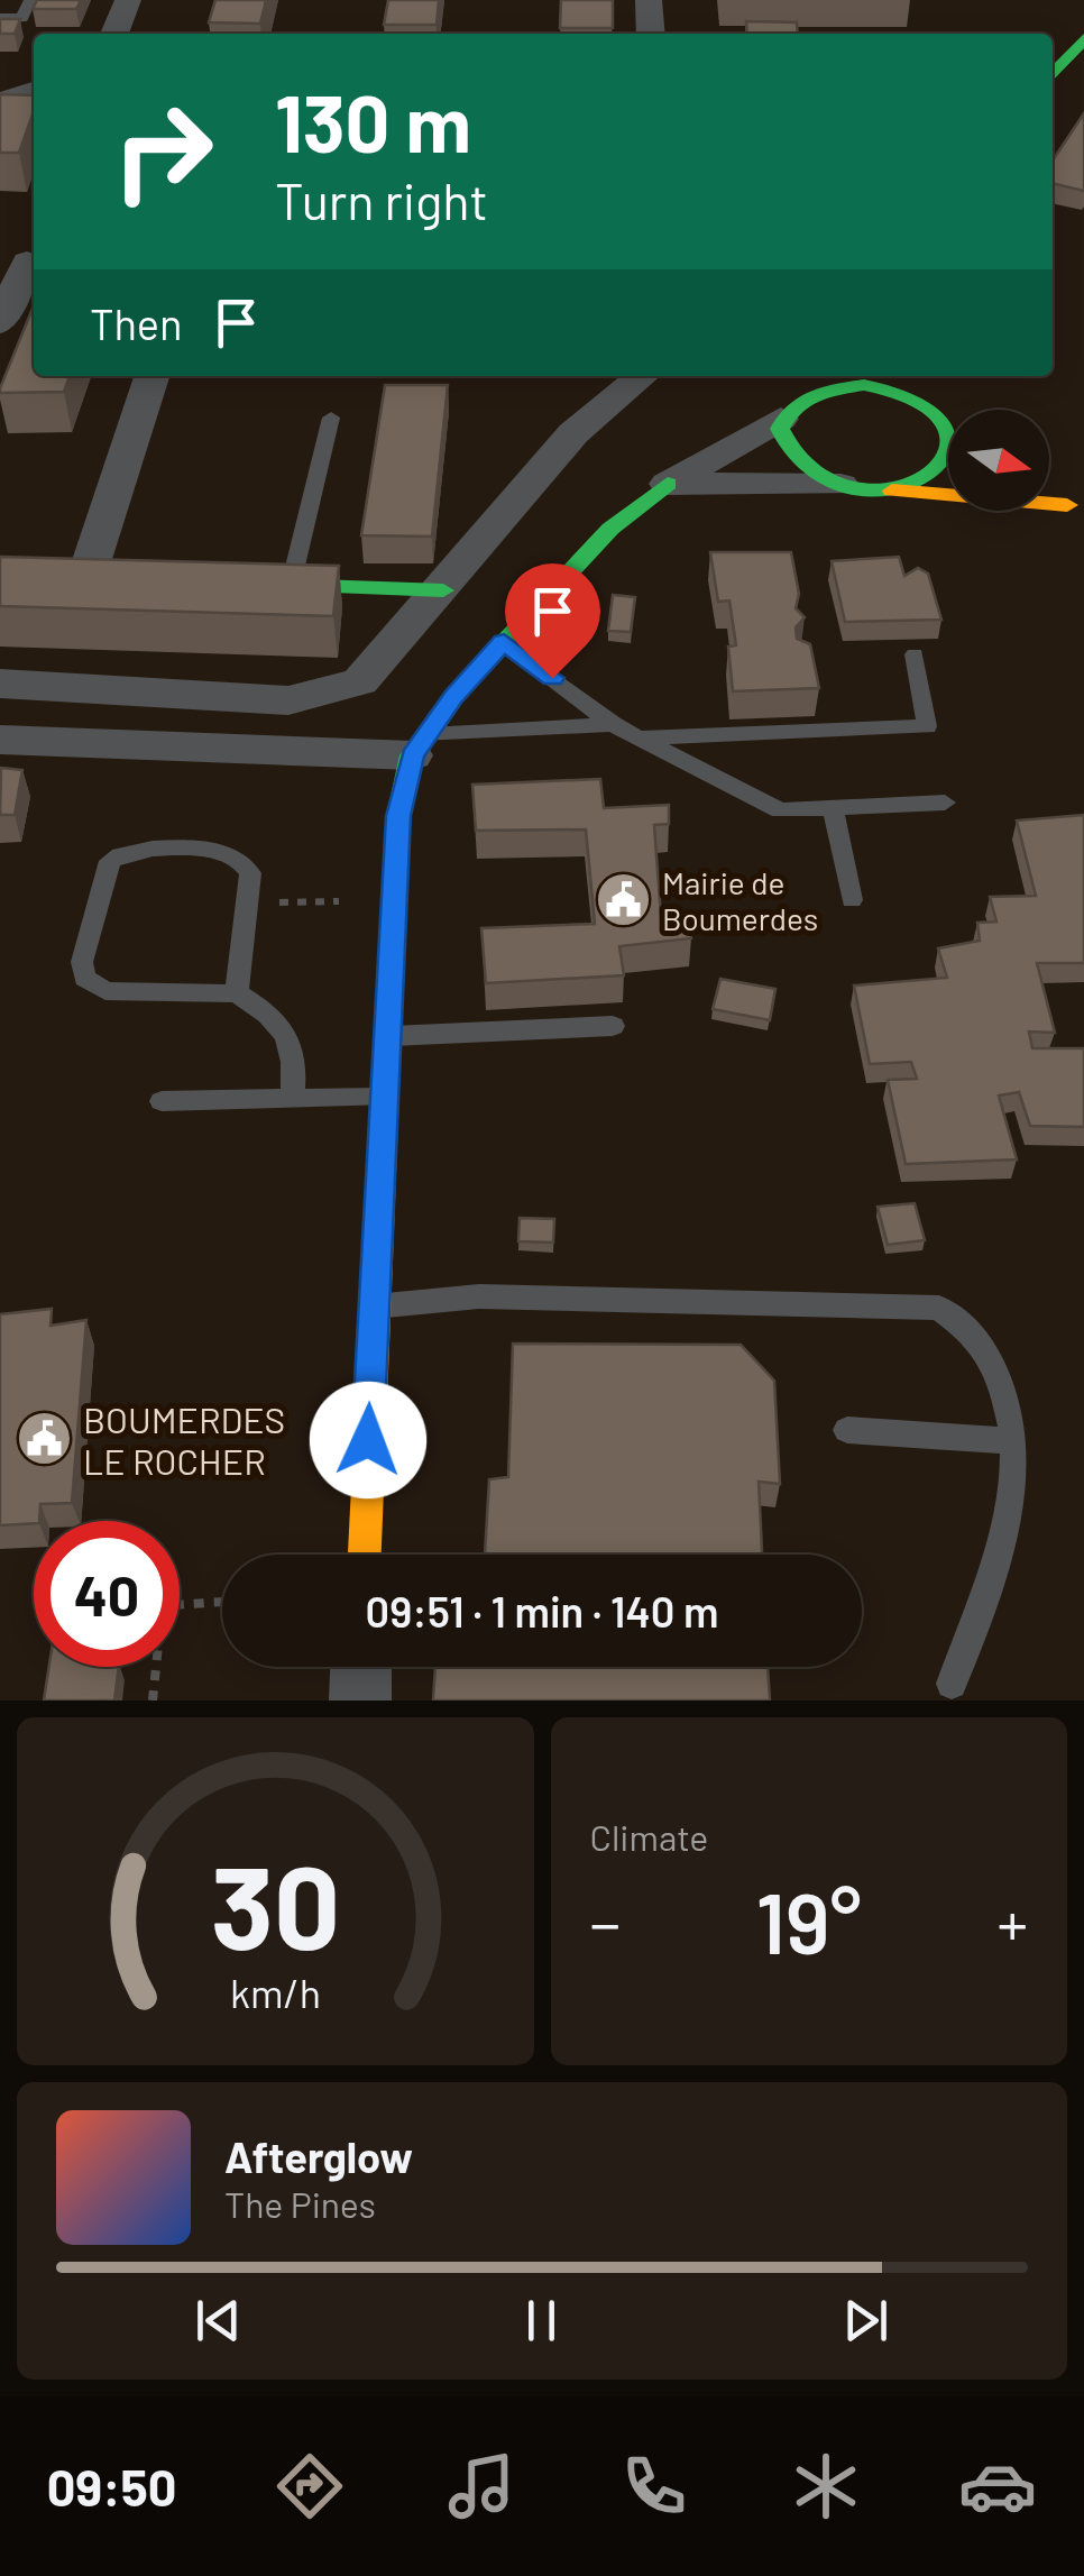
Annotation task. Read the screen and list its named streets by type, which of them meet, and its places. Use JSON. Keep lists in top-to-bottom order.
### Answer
{
  "places": {
    "public building": ["Mairie de Boumerdes", "BOUMERDES LE ROCHER"]
  },
  "north": "right",
  "page": {
    "turn": ["130 m", "Turn right"],
    "then": "Then",
    "limit": "40",
    "trip": "09:51 · 1 min · 140 m",
    "tile": "Climate",
    "heat": ["−", "19°", "+"],
    "song": ["Afterglow", "The Pines"],
    "tabs": "09:50",
    "gauge": ["30", "km/h"]
  }
}
